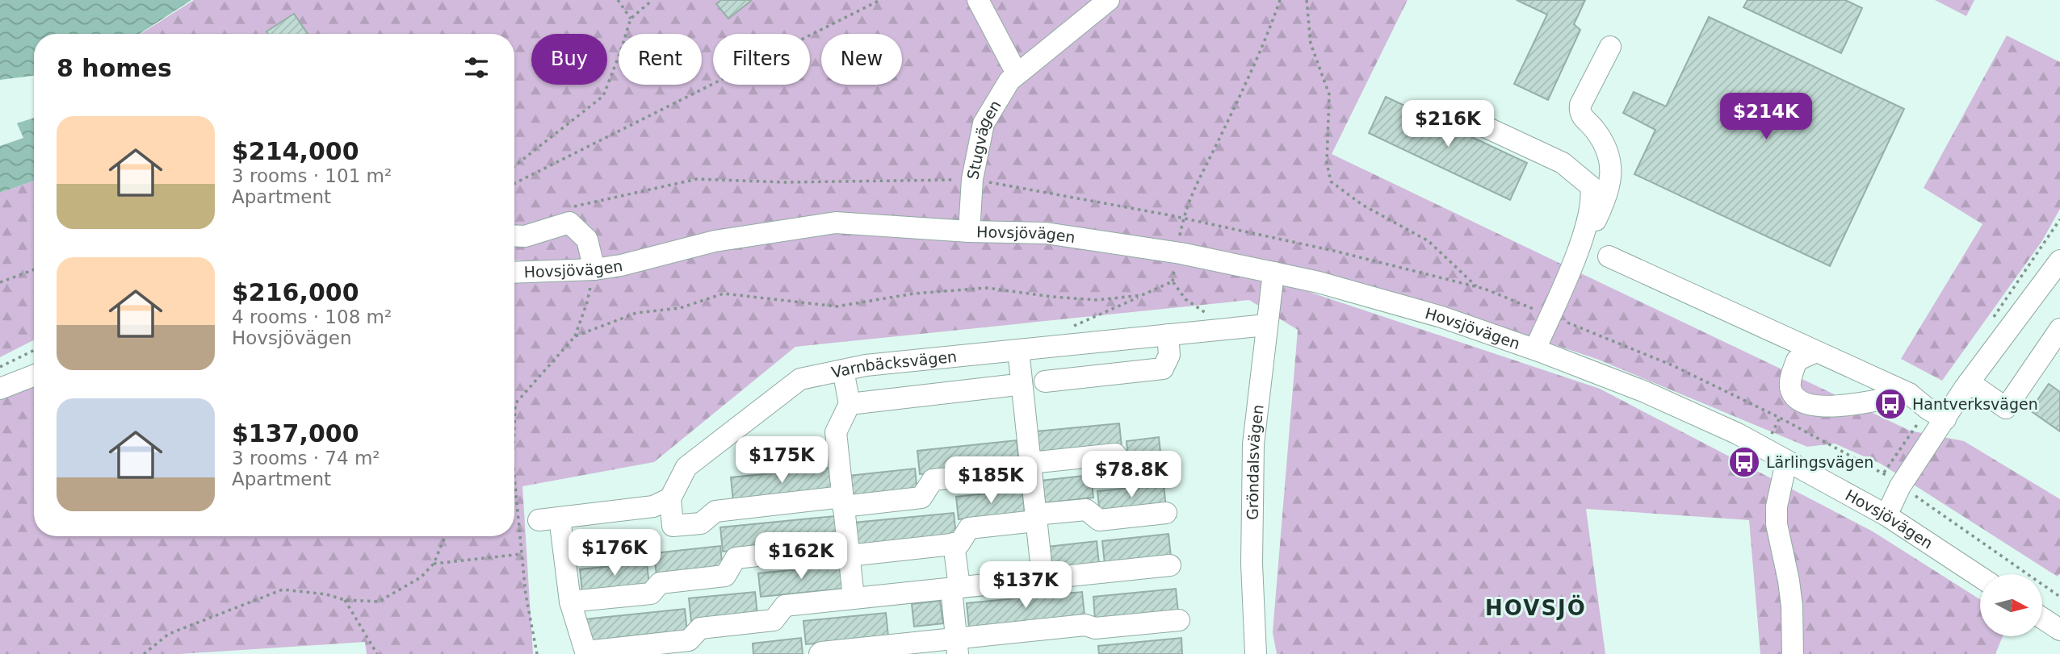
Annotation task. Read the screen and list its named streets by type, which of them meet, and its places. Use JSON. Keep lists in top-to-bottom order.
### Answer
{
  "streets": {
    "street": [
      "Stugvägen",
      "Hovsjövägen",
      "Varnbäcksvägen",
      "Gröndalsvägen"
    ]
  },
  "crossings": [
    ["Stugvägen", "Hovsjövägen"],
    ["Hovsjövägen", "Gröndalsvägen"],
    ["Varnbäcksvägen", "Gröndalsvägen"]
  ],
  "districts": ["HOVSJÖ"],
  "places": {
    "bus stop": ["Hantverksvägen", "Lärlingsvägen"]
  },
  "north": "right",
  "page": {
    "chip": [
      "Buy",
      "Rent",
      "Filters",
      "New"
    ],
    "heading": "8 homes",
    "price": [
      "$214K",
      "$216K",
      "$175K",
      "$78.8K",
      "$185K",
      "$176K",
      "$162K",
      "$137K"
    ],
    "list": [
      {
        "name": "$214,000",
        "note": "3 rooms · 101 m² · Apartment"
      },
      {
        "name": "$216,000",
        "note": "4 rooms · 108 m² · Hovsjövägen"
      },
      {
        "name": "$137,000",
        "note": "3 rooms · 74 m² · Apartment"
      }
    ]
  }
}
